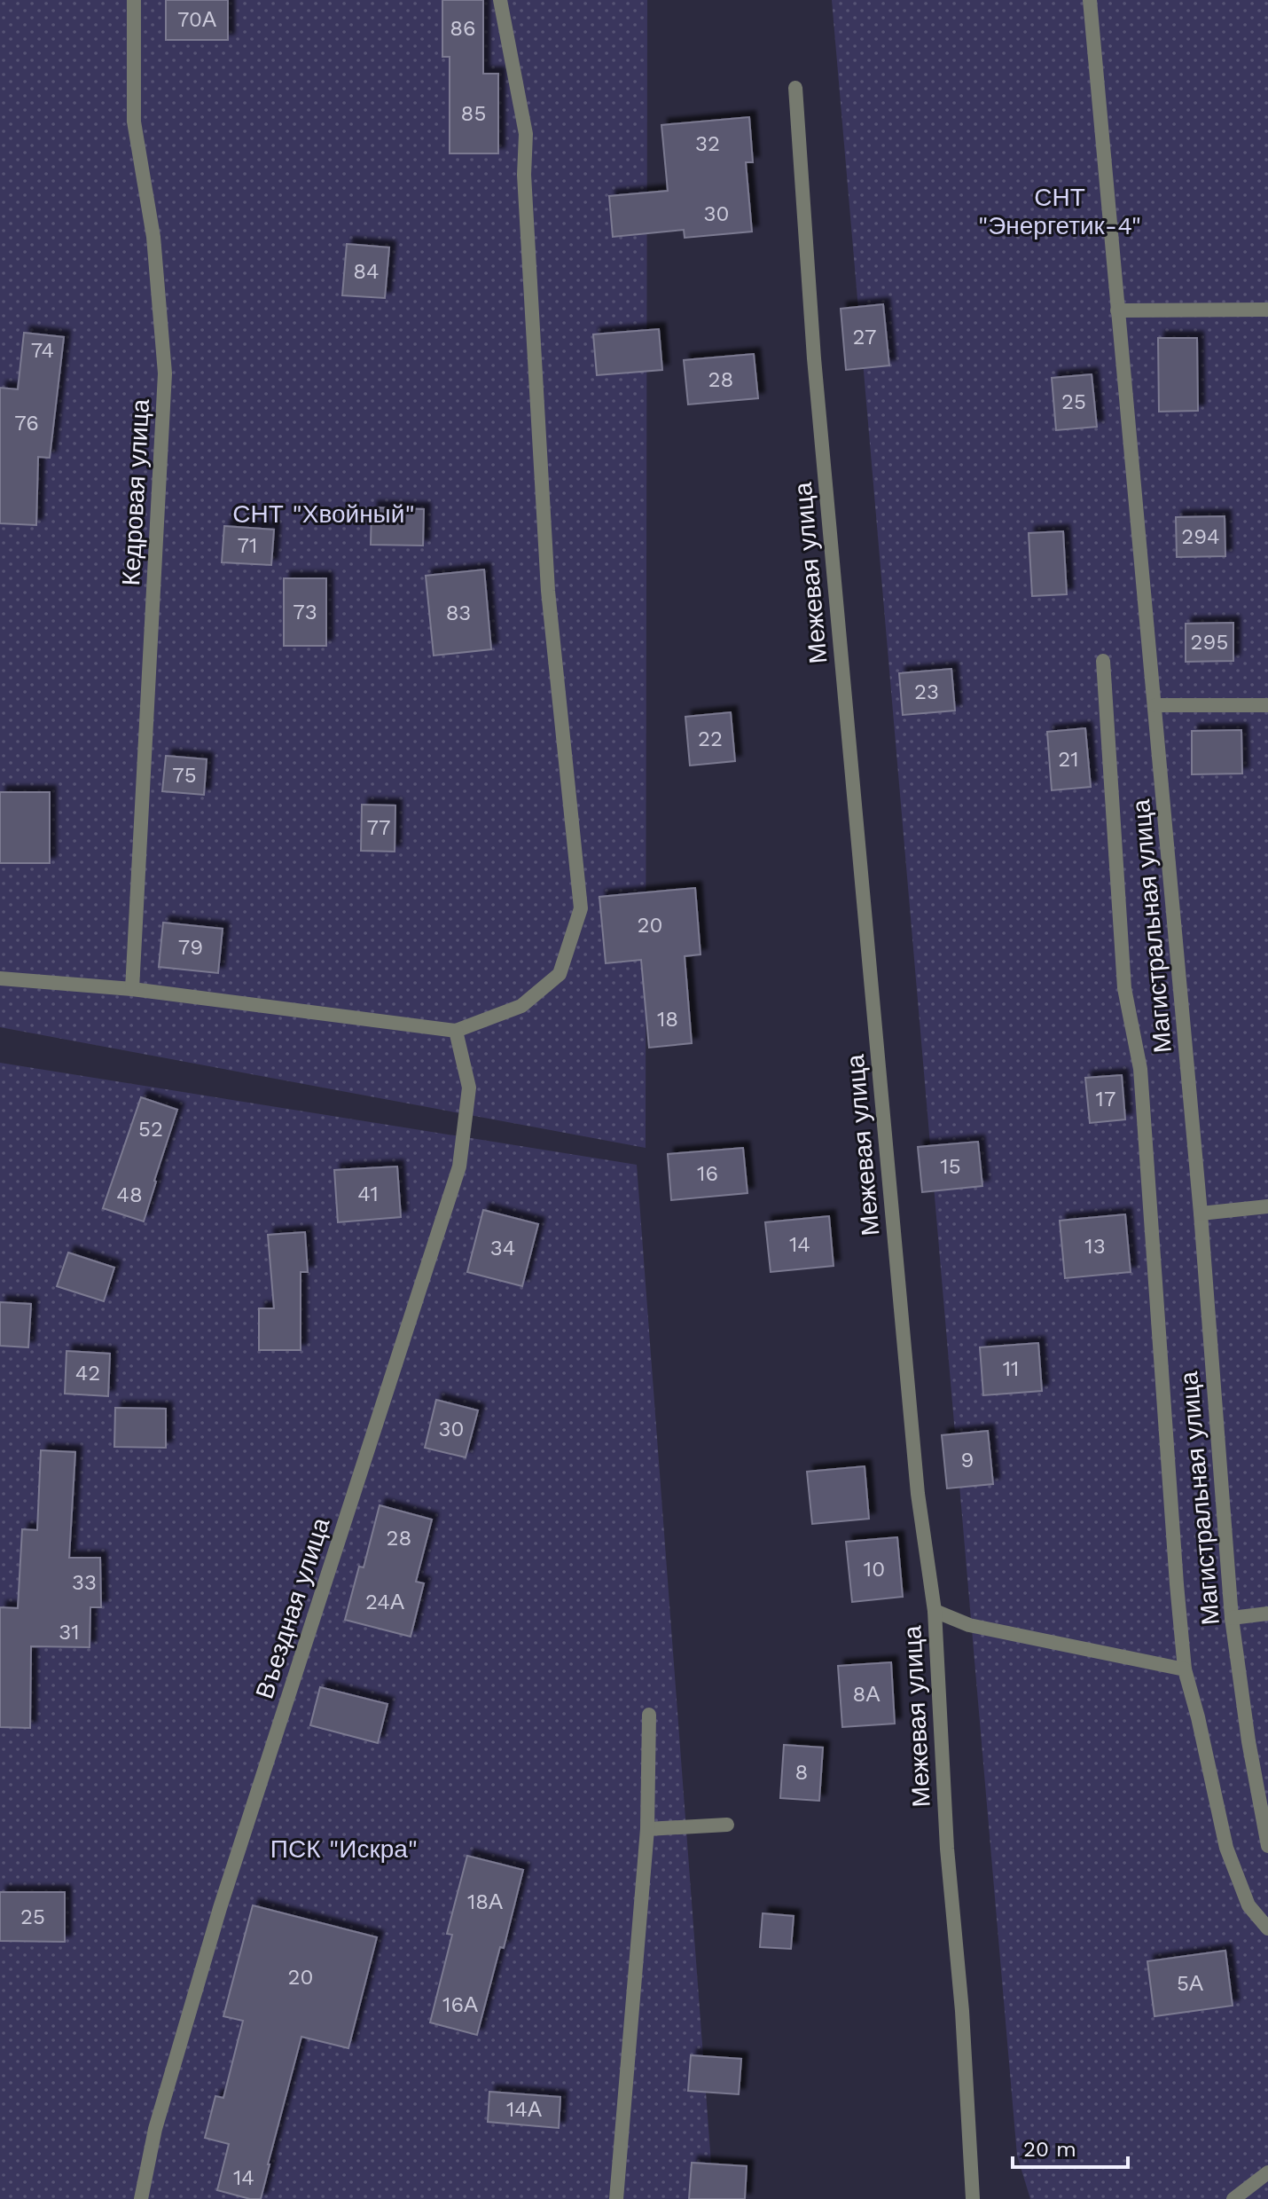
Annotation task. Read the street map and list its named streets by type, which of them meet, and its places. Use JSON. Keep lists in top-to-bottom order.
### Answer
{
  "streets": {
    "street": [
      "Кедровая улица",
      "Межевая улица",
      "Магистральная улица",
      "Въездная улица"
    ]
  },
  "parks": ["СНТ \"Энергетик-4\"", "СНТ \"Хвойный\"", "ПСК \"Искра\""],
  "house_numbers": [
    "70А",
    "86",
    "85",
    "32",
    "30",
    "84",
    "27",
    "74",
    "28",
    "25",
    "76",
    "294",
    "71",
    "73",
    "83",
    "295",
    "23",
    "22",
    "21",
    "75",
    "77",
    "20",
    "79",
    "18",
    "17",
    "52",
    "15",
    "16",
    "41",
    "48",
    "14",
    "13",
    "34",
    "11",
    "42",
    "30",
    "9",
    "28",
    "10",
    "33",
    "24А",
    "31",
    "8А",
    "8",
    "18А",
    "25",
    "20",
    "5А",
    "16А",
    "14А",
    "14"
  ],
  "scale_bar": "20 m"
}
